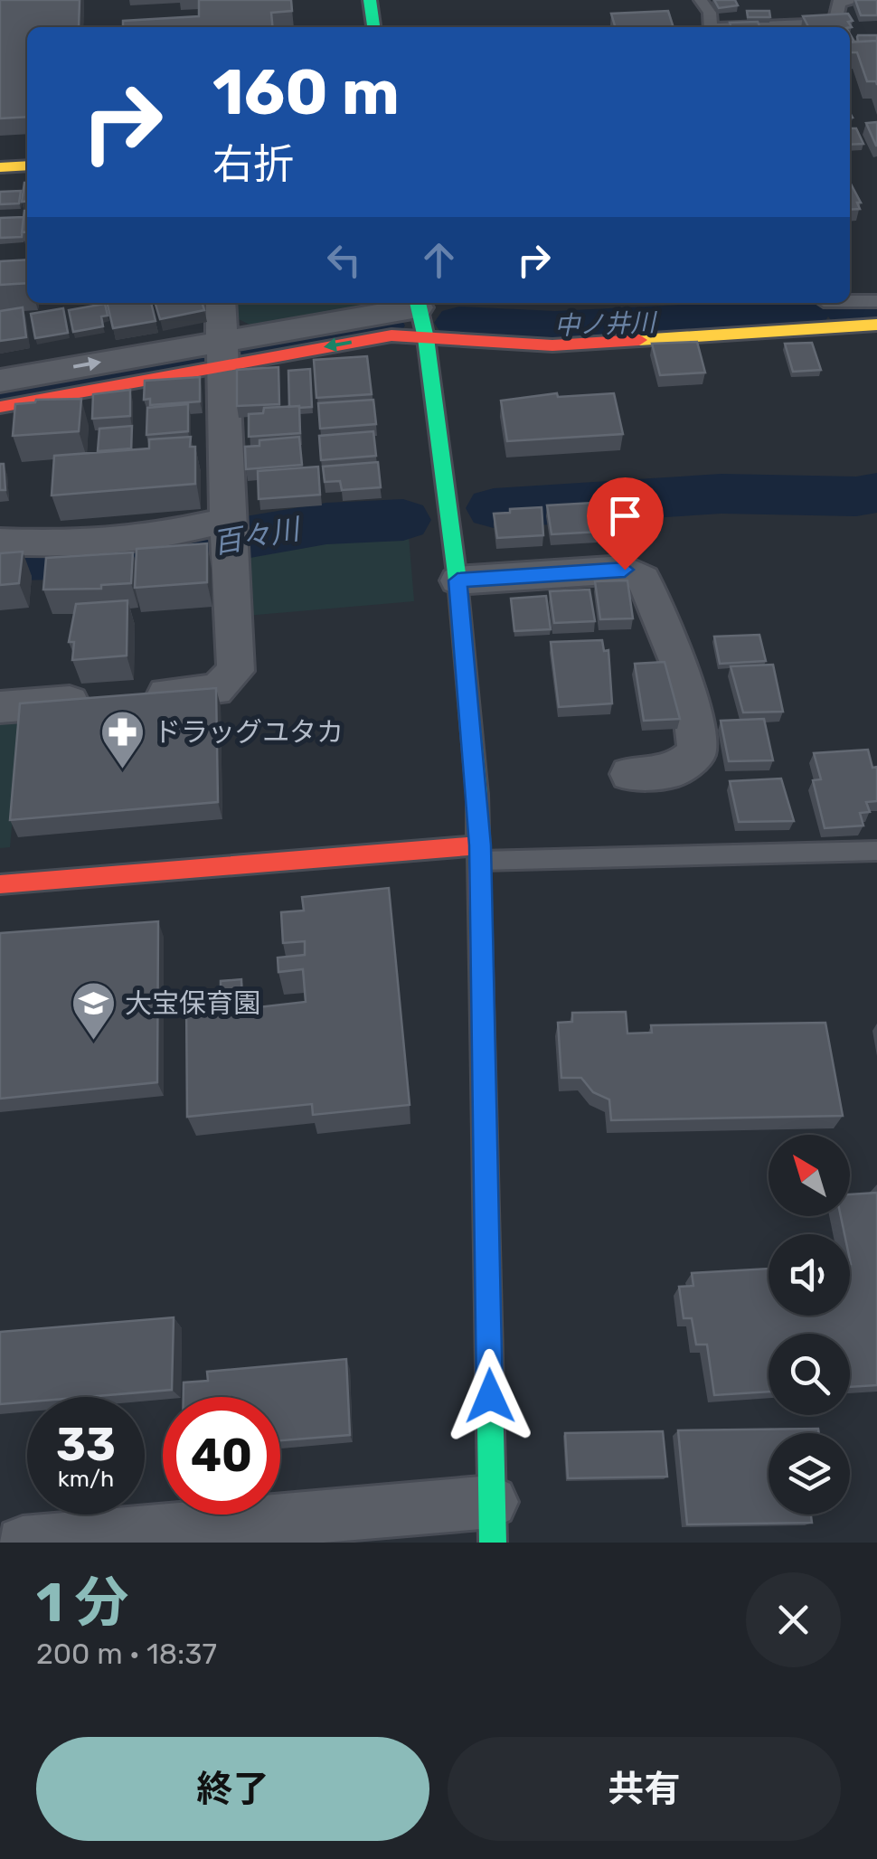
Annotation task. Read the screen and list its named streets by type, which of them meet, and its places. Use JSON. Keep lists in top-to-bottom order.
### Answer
{
  "water": ["中ノ井川", "百々川"],
  "places": {
    "pharmacy": ["ドラッグユタカ"],
    "school or university": ["大宝保育園"]
  },
  "north": "top left",
  "page": {
    "turn": ["160 m", "右折"],
    "speed": "33 km/h",
    "limit": "40",
    "heading": ["1 分", "200 m · 18:37"],
    "buttons": ["終了", "共有"]
  }
}
